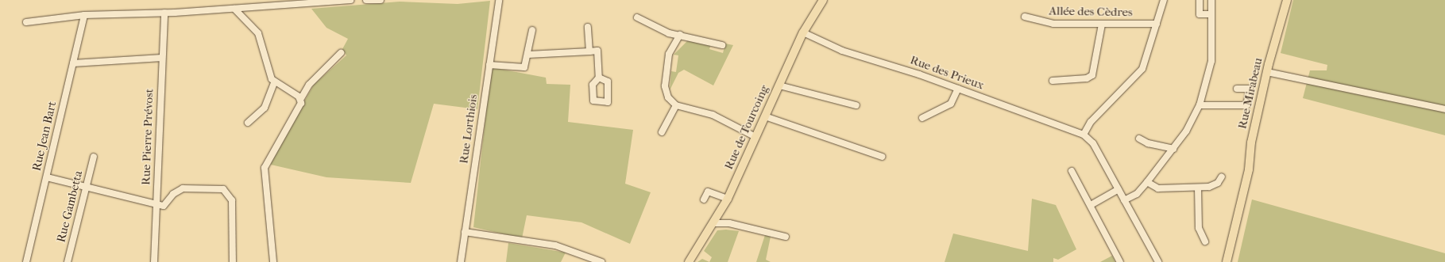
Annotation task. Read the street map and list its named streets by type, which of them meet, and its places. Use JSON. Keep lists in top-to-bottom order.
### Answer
{
  "streets": {
    "main road": ["Rue Mirabeau", "Rue de Tourcoing"],
    "street": [
      "Allée des Cèdres",
      "Rue des Prieux",
      "Rue Lorthiois",
      "Rue Jean Bart",
      "Rue Pierre Prévost",
      "Rue Gambetta"
    ]
  },
  "crossings": [
    ["Rue des Prieux", "Rue de Tourcoing"]
  ]
}
